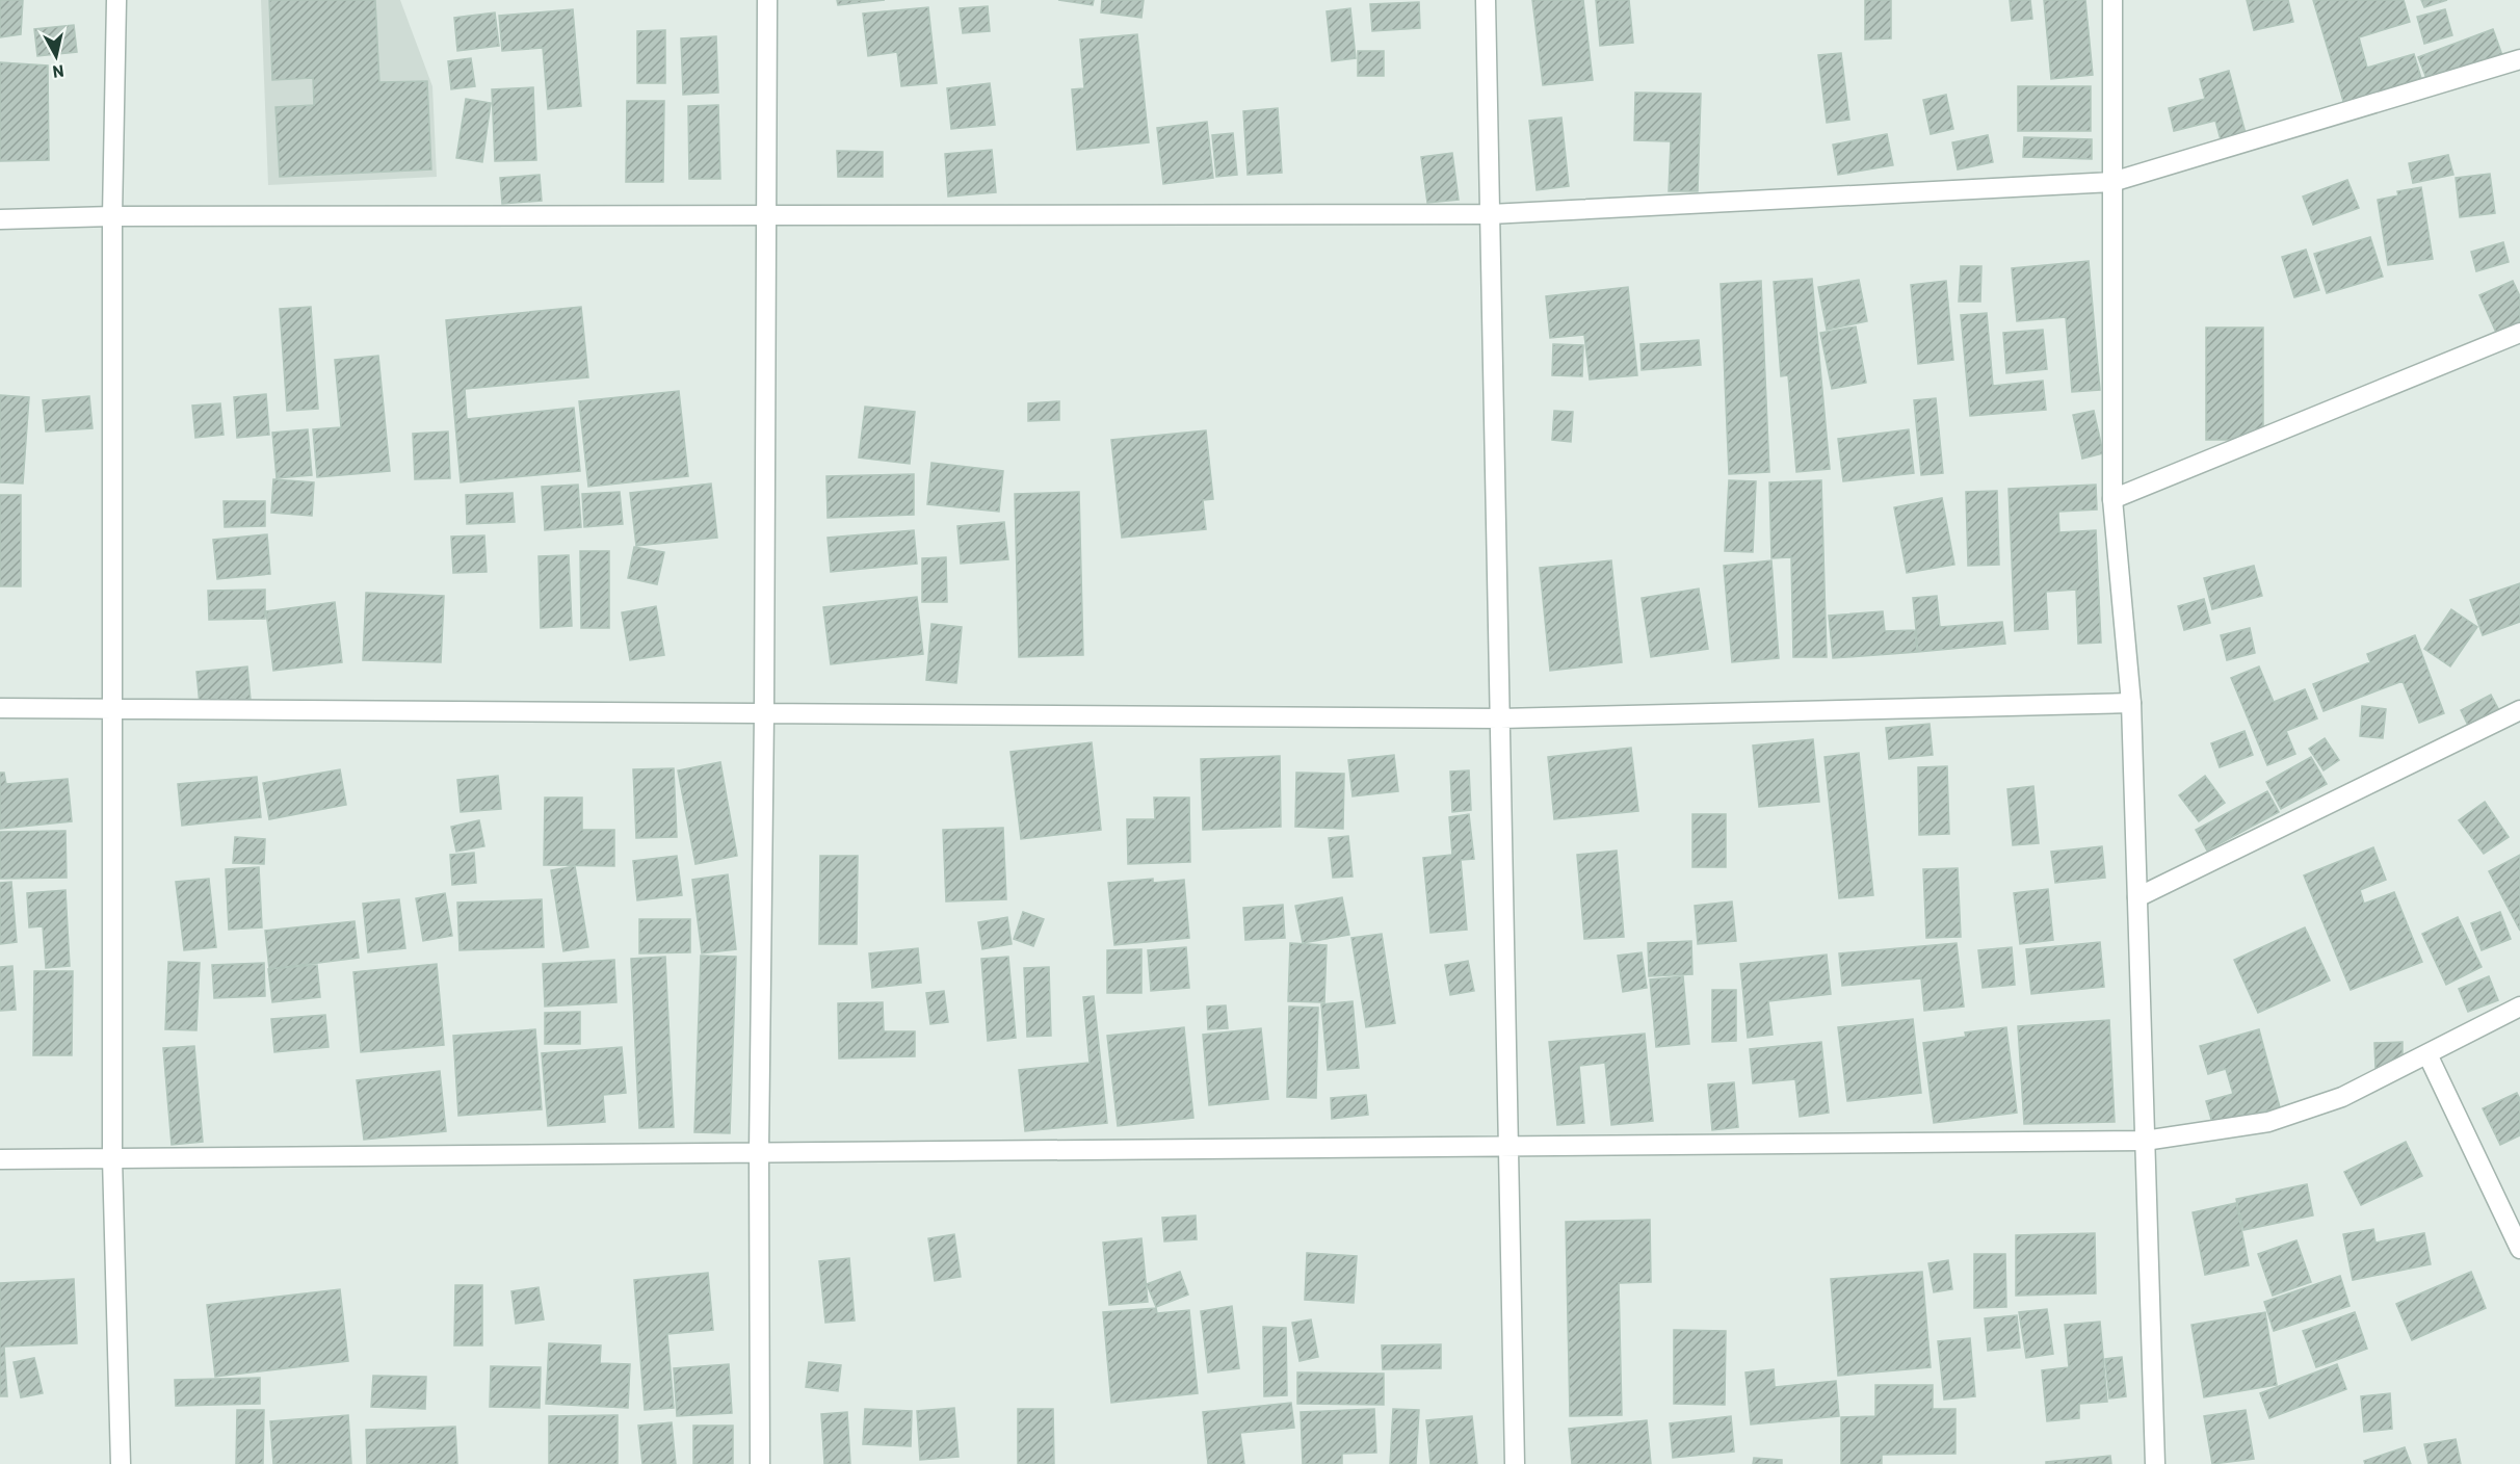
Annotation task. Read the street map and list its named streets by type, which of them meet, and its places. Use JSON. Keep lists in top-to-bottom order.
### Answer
{
  "north": "bottom"
}
